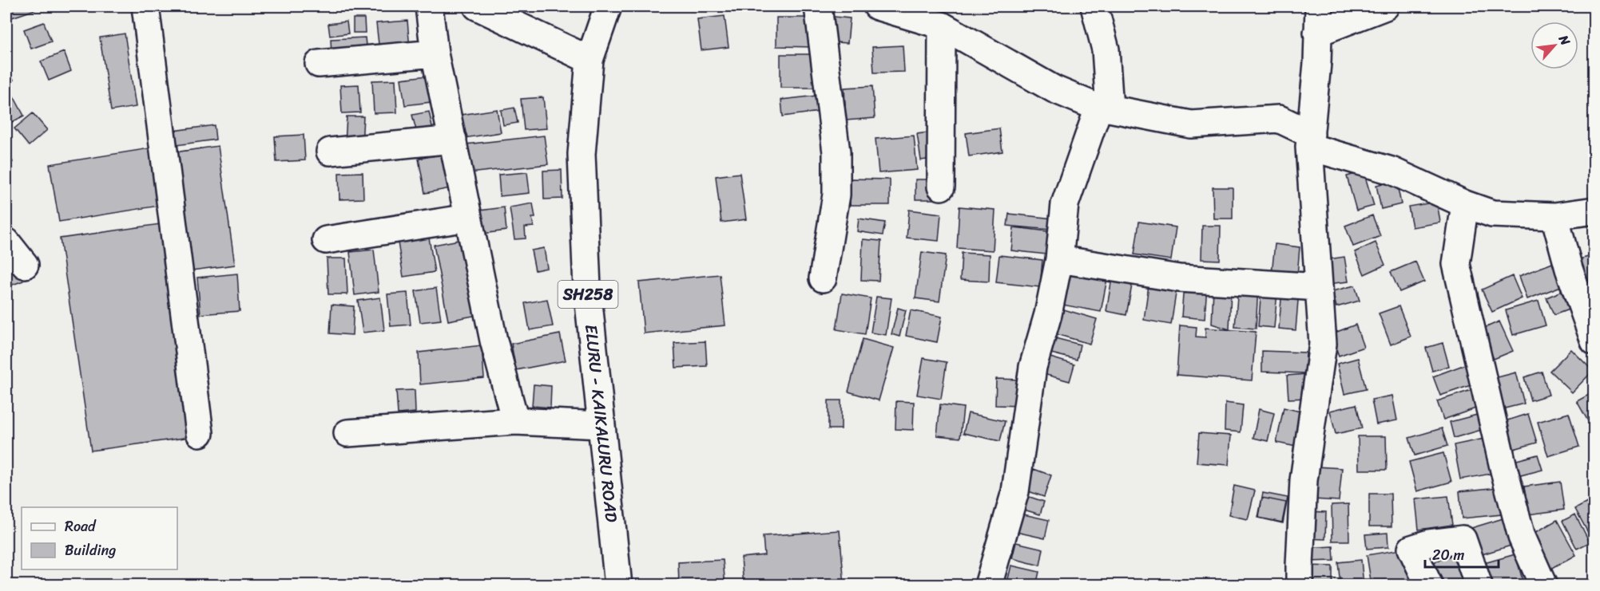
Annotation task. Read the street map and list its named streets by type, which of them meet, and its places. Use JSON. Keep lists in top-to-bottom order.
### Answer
{
  "streets": {
    "street": ["SH258", "ELURU - KAIKALURU ROAD"]
  },
  "legend": ["Road", "Building"],
  "scale_bar": "20 m",
  "north": "top right"
}
